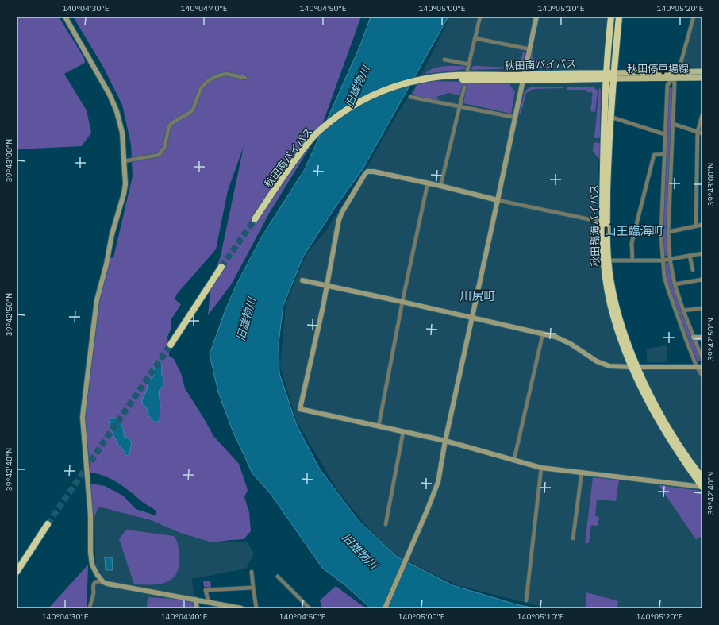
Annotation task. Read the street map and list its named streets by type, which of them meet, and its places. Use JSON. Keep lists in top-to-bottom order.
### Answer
{
  "streets": {
    "highway": ["秋田南バイパス", "秋田臨海バイパス"],
    "main road": ["秋田停車場線"]
  },
  "crossings": [
    ["秋田南バイパス", "秋田停車場線"],
    ["秋田南バイパス", "秋田臨海バイパス"],
    ["秋田停車場線", "秋田臨海バイパス"]
  ],
  "districts": ["山王臨海町", "川尻町"],
  "water": ["旧雄物川"],
  "coordinates": [
    "140°04'30\"E",
    "140°04'40\"E",
    "140°04'50\"E",
    "140°05'00\"E",
    "140°05'10\"E",
    "140°05'20\"E",
    "39°43'00\"N",
    "39°42'50\"N",
    "39°42'40\"N"
  ]
}
